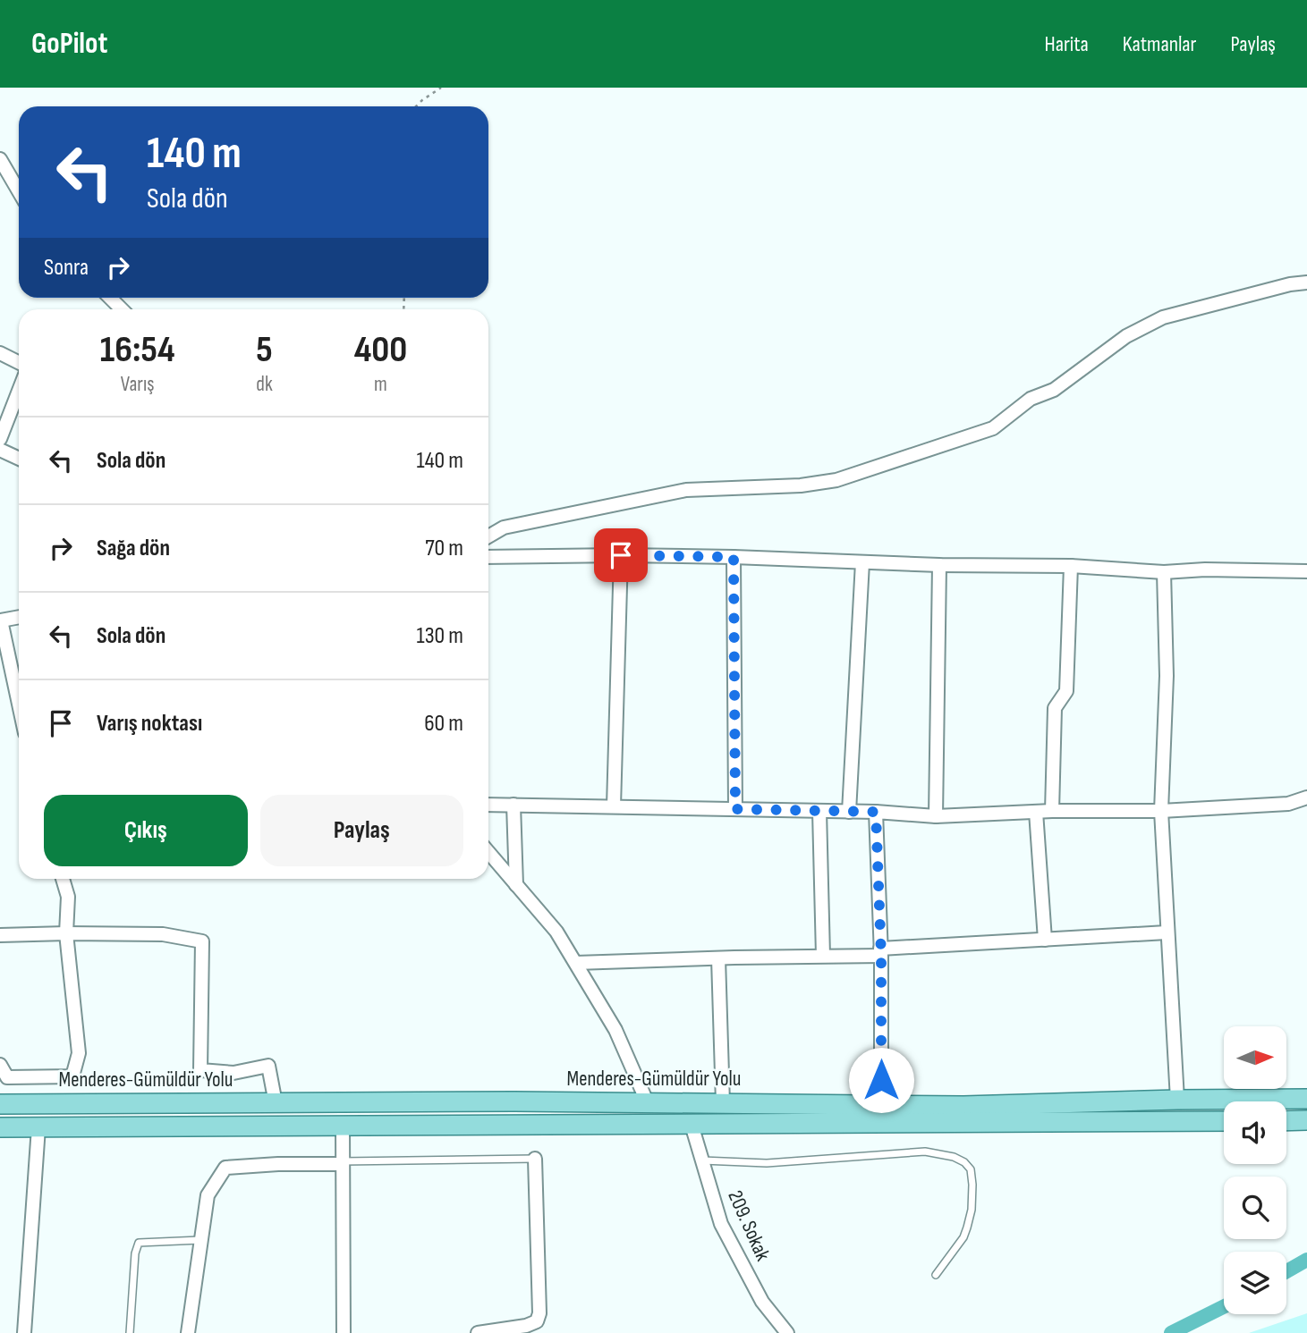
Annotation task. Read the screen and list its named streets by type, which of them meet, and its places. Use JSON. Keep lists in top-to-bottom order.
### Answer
{
  "streets": {
    "main road": ["Menderes-Gümüldür Yolu"],
    "street": ["209. Sokak"]
  },
  "north": "right",
  "page": {
    "header": "GoPilot",
    "nav": ["Harita", "Katmanlar", "Paylaş"],
    "turn": ["140 m", "Sola dön"],
    "then": "Sonra",
    "eta": [
      "16:54",
      "Varış",
      "5",
      "dk",
      "400",
      "m"
    ],
    "list": [
      {
        "name": "Sola dön",
        "value": "140 m"
      },
      {
        "name": "Sağa dön",
        "value": "70 m"
      },
      {
        "name": "Sola dön",
        "value": "130 m"
      },
      {
        "name": "Varış noktası",
        "value": "60 m"
      }
    ],
    "buttons": ["Çıkış", "Paylaş"]
  }
}
